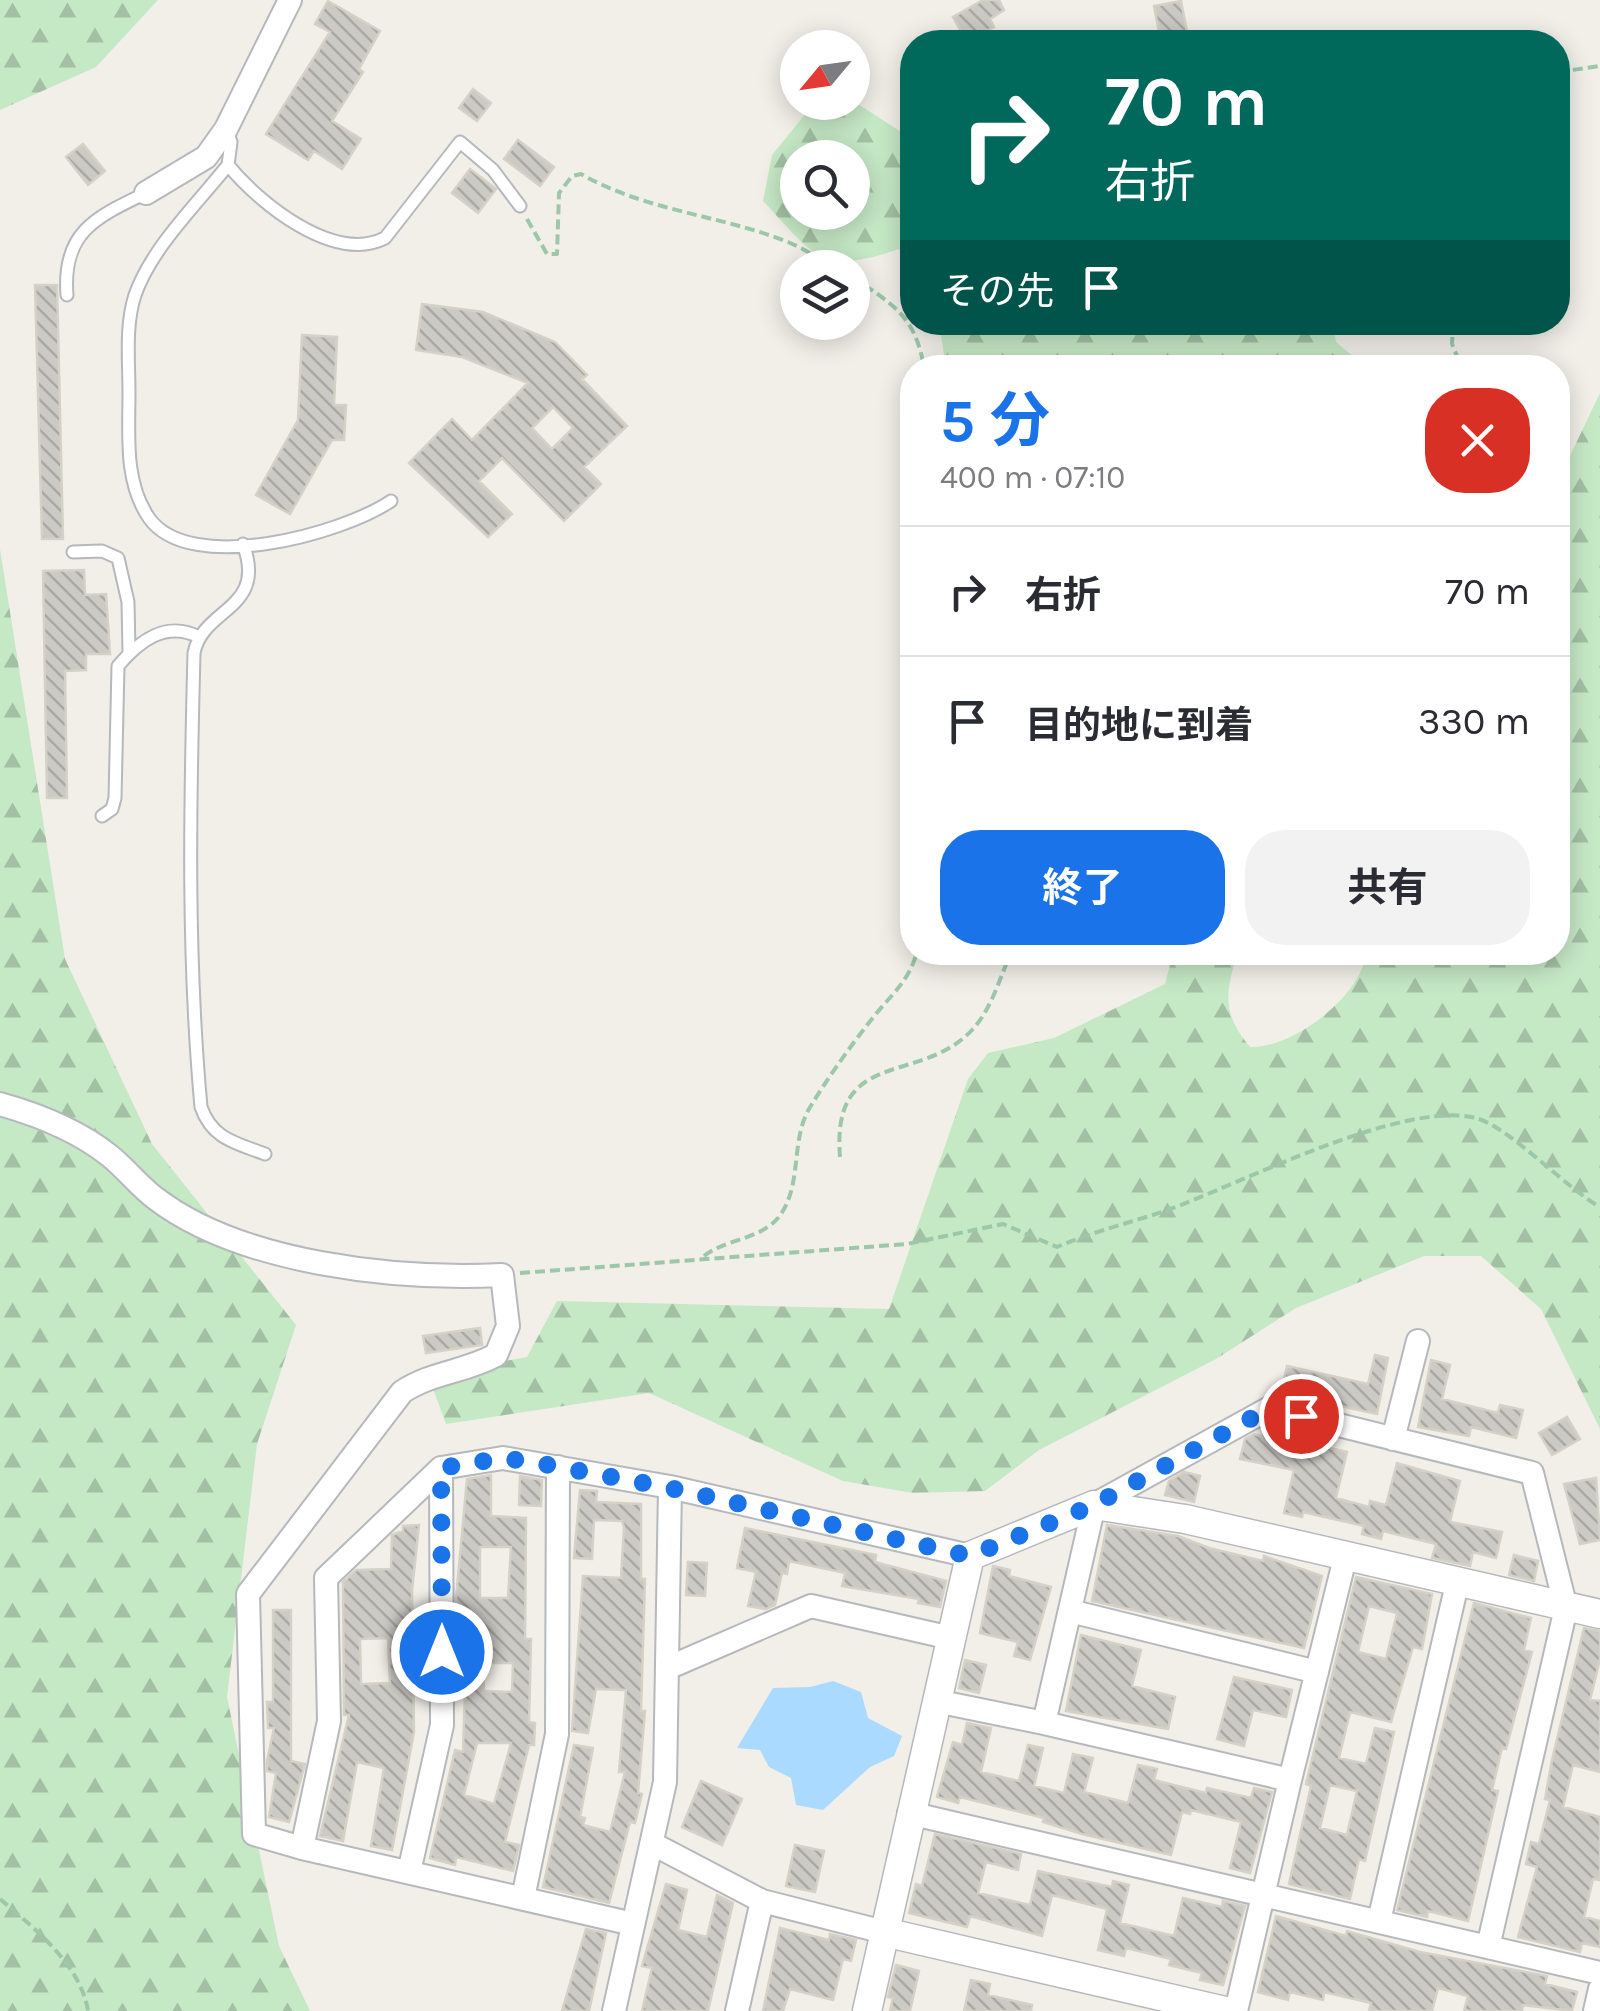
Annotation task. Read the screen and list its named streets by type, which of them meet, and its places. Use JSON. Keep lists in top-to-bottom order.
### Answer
{
  "north": "bottom left",
  "page": {
    "turn": ["70 m", "右折"],
    "then": "その先",
    "heading": ["5 分", "400 m · 07:10"],
    "list": [
      {
        "name": "右折",
        "value": "70 m"
      },
      {
        "name": "目的地に到着",
        "value": "330 m"
      }
    ],
    "buttons": ["終了", "共有"]
  }
}
